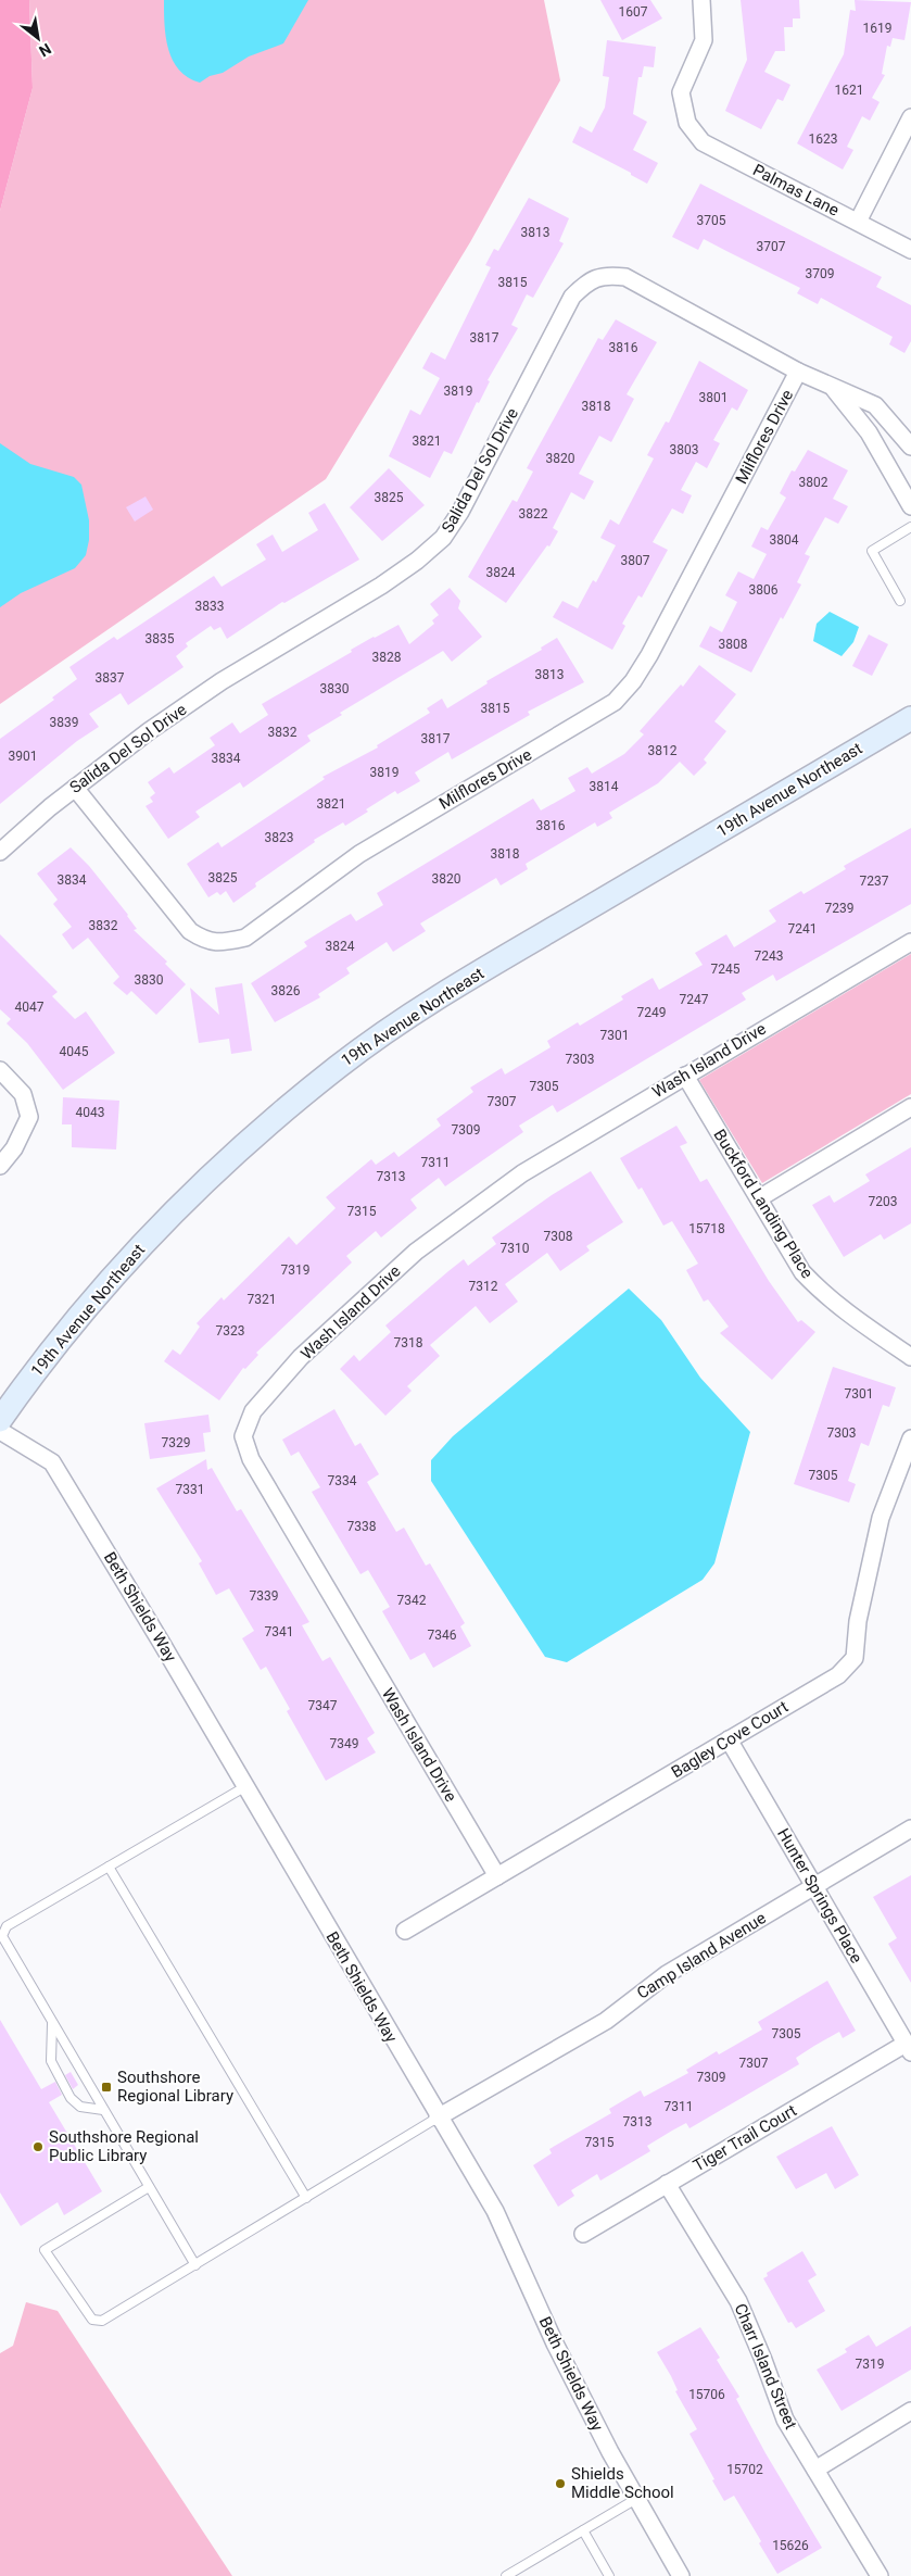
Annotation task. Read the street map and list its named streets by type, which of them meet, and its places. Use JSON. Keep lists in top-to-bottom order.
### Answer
{
  "streets": {
    "street": [
      "Palmas Lane",
      "Milflores Drive",
      "Salida Del Sol Drive",
      "19th Avenue Northeast",
      "Wash Island Drive",
      "Buckford Landing Place",
      "Beth Shields Way",
      "Bagley Cove Court",
      "Hunter Springs Place",
      "Camp Island Avenue",
      "Tiger Trail Court",
      "Charr Island Street"
    ]
  },
  "crossings": [
    ["Milflores Drive", "Salida Del Sol Drive"],
    ["Wash Island Drive", "Buckford Landing Place"],
    ["Wash Island Drive", "Bagley Cove Court"],
    ["Beth Shields Way", "Camp Island Avenue"],
    ["Bagley Cove Court", "Hunter Springs Place"],
    ["Hunter Springs Place", "Camp Island Avenue"],
    ["Hunter Springs Place", "Tiger Trail Court"],
    ["Tiger Trail Court", "Charr Island Street"]
  ],
  "places": {
    "transit": ["Southshore Regional Library"],
    "other": ["Southshore Regional Public Library", "Shields Middle School"]
  },
  "house_numbers": [
    "1607",
    "1619",
    "1621",
    "1623",
    "3705",
    "3813",
    "3707",
    "3709",
    "3815",
    "3817",
    "3816",
    "3819",
    "3801",
    "3818",
    "3821",
    "3803",
    "3820",
    "3802",
    "3825",
    "3822",
    "3804",
    "3807",
    "3824",
    "3806",
    "3833",
    "3835",
    "3808",
    "3828",
    "3813",
    "3837",
    "3830",
    "3815",
    "3839",
    "3832",
    "3817",
    "3812",
    "3901",
    "3834",
    "3819",
    "3814",
    "3821",
    "3816",
    "3823",
    "3818",
    "3825",
    "3820",
    "3834",
    "7237",
    "7239",
    "3832",
    "7241",
    "3824",
    "7243",
    "7245",
    "3830",
    "3826",
    "7247",
    "4047",
    "7249",
    "7301",
    "4045",
    "7303",
    "7305",
    "7307",
    "4043",
    "7309",
    "7311",
    "7313",
    "7203",
    "7315",
    "15718",
    "7308",
    "7310",
    "7319",
    "7312",
    "7321",
    "7323",
    "7318",
    "7301",
    "7303",
    "7329",
    "7305",
    "7334",
    "7331",
    "7338",
    "7339",
    "7342",
    "7341",
    "7346",
    "7347",
    "7349",
    "7305",
    "7307",
    "7309",
    "7311",
    "7313",
    "7315",
    "7319",
    "15706",
    "15702",
    "15626"
  ],
  "north": "bottom right"
}
